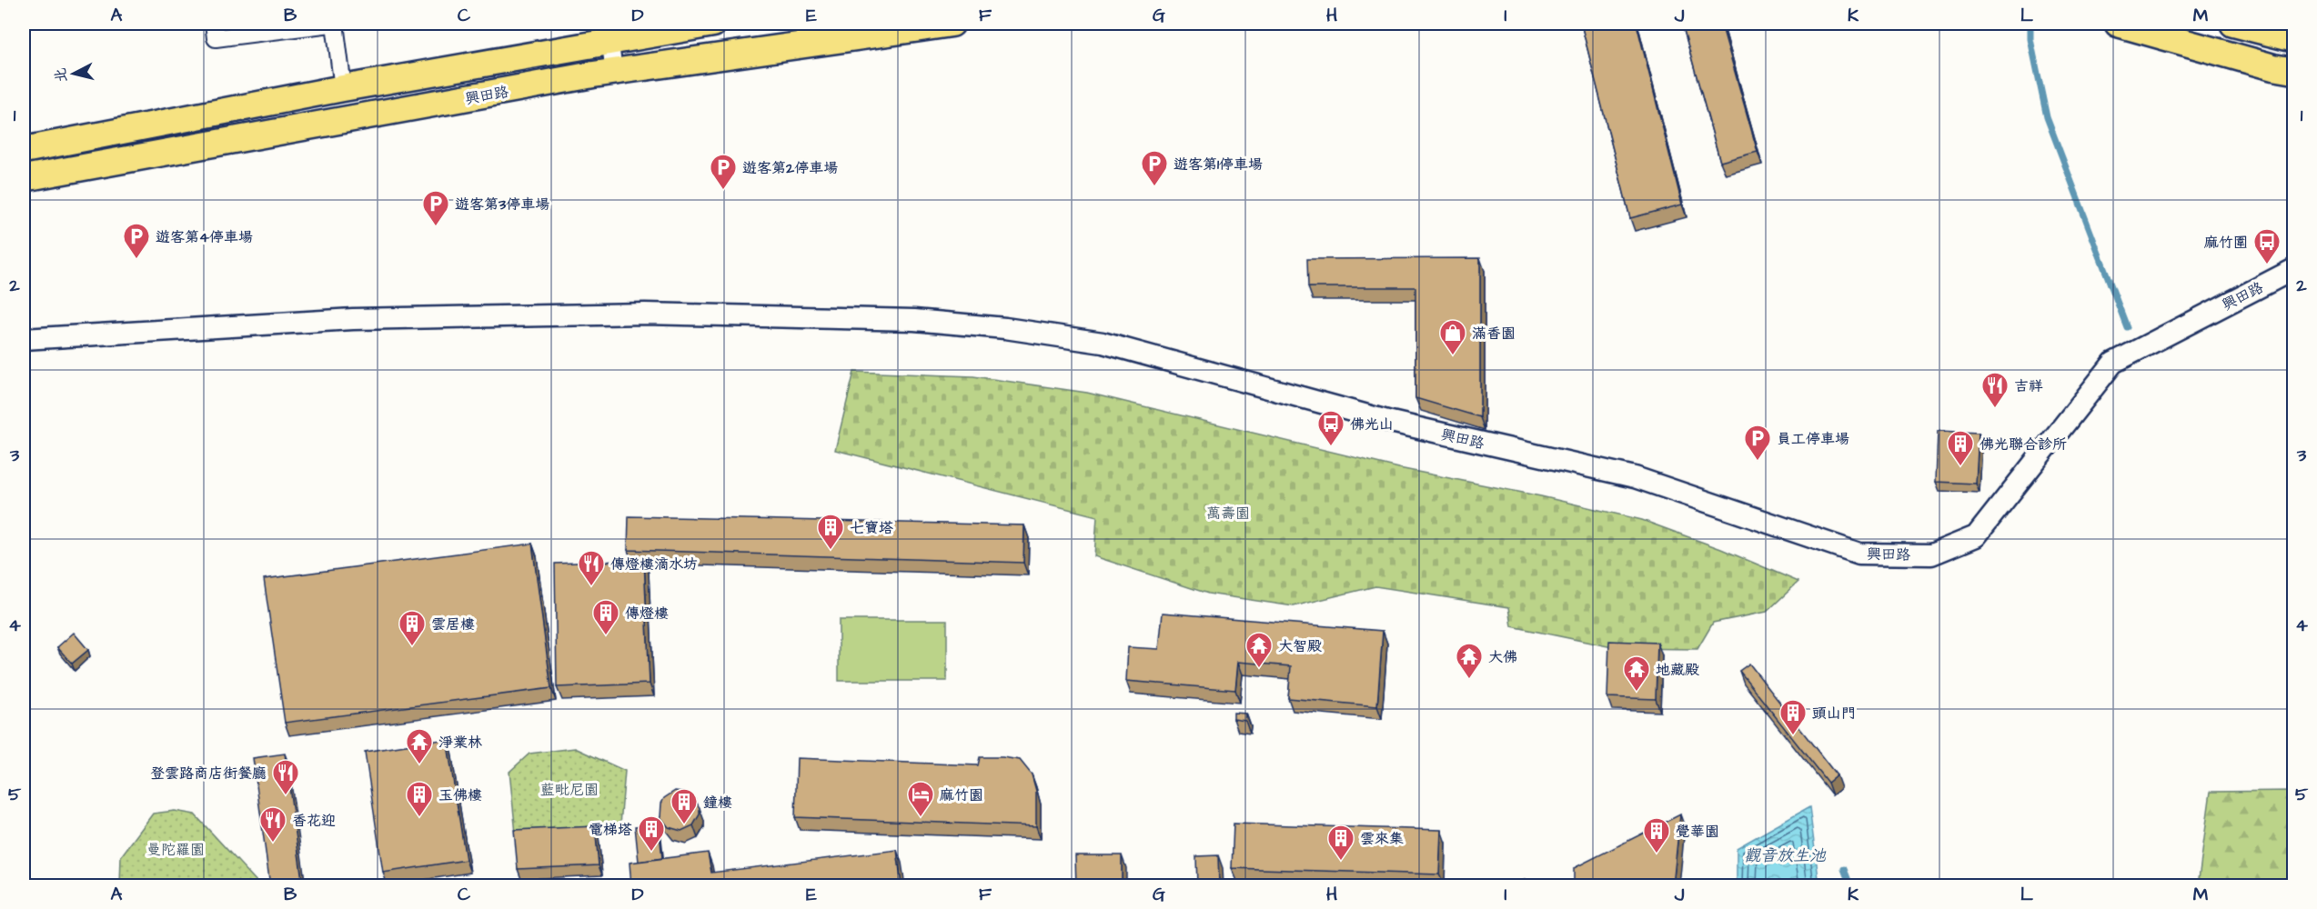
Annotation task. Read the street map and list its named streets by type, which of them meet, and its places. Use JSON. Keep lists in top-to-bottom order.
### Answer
{
  "streets": {
    "main road": ["興田路"]
  },
  "water": ["觀音放生池"],
  "parks": ["萬壽園", "藍毗尼園", "曼陀羅園"],
  "places": {
    "parking": [
      "遊客第1停車場",
      "遊客第2停車場",
      "遊客第3停車場",
      "遊客第4停車場",
      "員工停車場"
    ],
    "bus stop": ["麻竹圍", "佛光山"],
    "shop": ["滿香園"],
    "restaurant": [
      "吉祥",
      "傳燈樓滴水坊",
      "登雲路商店街餐廳",
      "香花迎"
    ],
    "building": [
      "佛光聯合診所",
      "七寶塔",
      "傳燈樓",
      "雲居樓",
      "頭山門",
      "玉佛樓",
      "鐘樓",
      "電梯塔",
      "覺華園",
      "雲來集"
    ],
    "temple": [
      "大智殿",
      "大佛",
      "地藏殿",
      "淨業林"
    ],
    "hotel": ["麻竹園"]
  },
  "north": "left",
  "grid": {
    "columns": [
      "A",
      "B",
      "C",
      "D",
      "E",
      "F",
      "G",
      "H",
      "I",
      "J",
      "K",
      "L",
      "M"
    ],
    "rows": [
      "1",
      "2",
      "3",
      "4",
      "5"
    ]
  }
}
